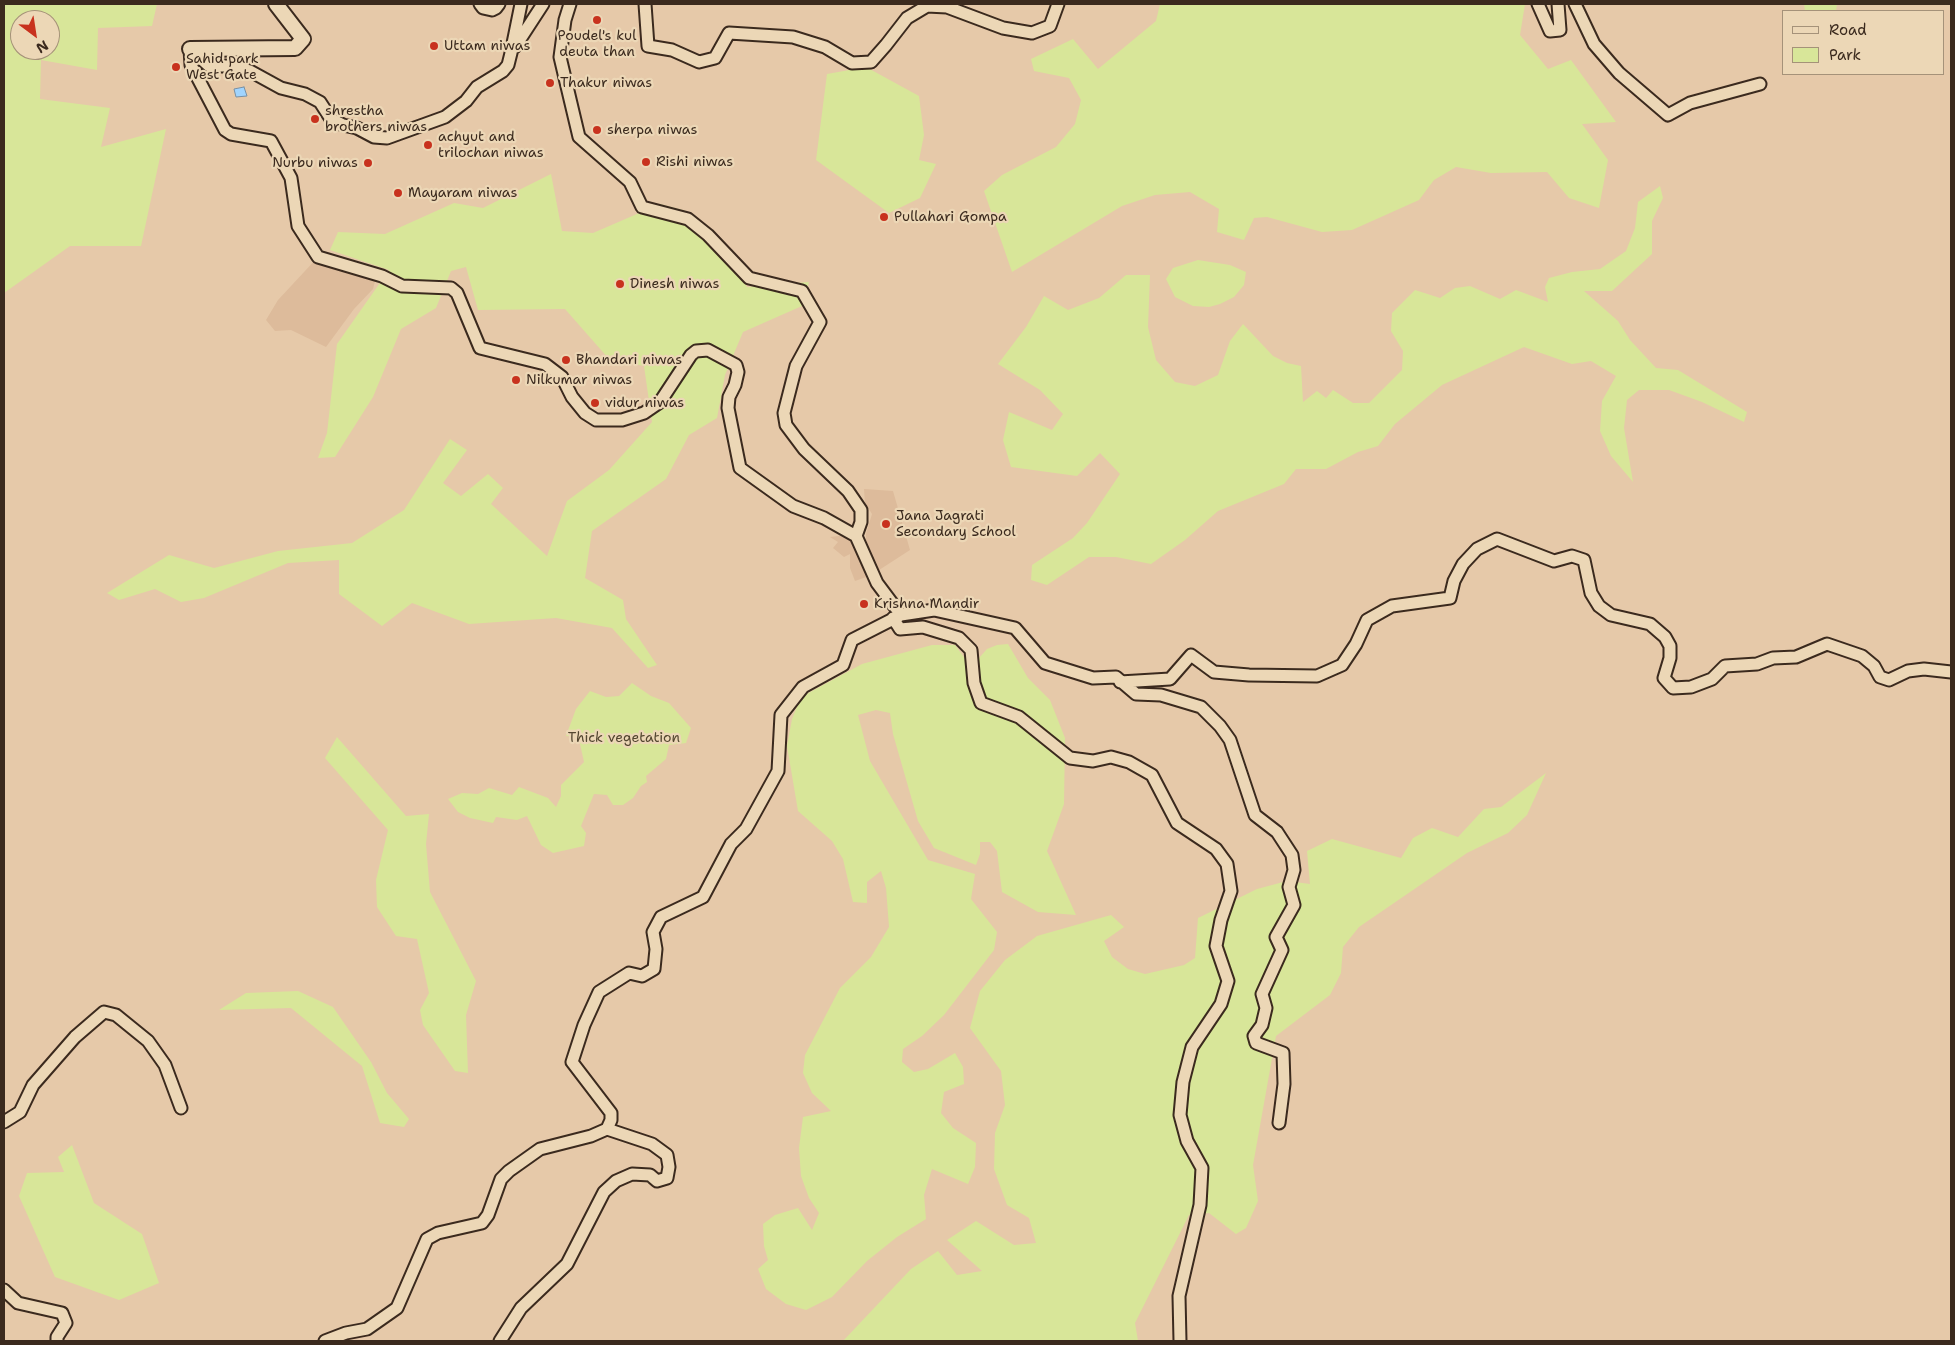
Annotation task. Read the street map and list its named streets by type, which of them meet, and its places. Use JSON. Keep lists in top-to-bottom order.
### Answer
{
  "parks": ["Thick vegetation"],
  "places": [
    "Poudel's kul deuta than",
    "Uttam niwas",
    "Sahid park West Gate",
    "Thakur niwas",
    "shrestha brothers niwas",
    "sherpa niwas",
    "achyut and trilochan niwas",
    "Rishi niwas",
    "Nurbu niwas",
    "Mayaram niwas",
    "Pullahari Gompa",
    "Dinesh niwas",
    "Bhandari niwas",
    "Nilkumar niwas",
    "vidur niwas",
    "Jana Jagrati Secondary School",
    "Krishna Mandir"
  ],
  "legend": ["Road", "Park"],
  "north": "bottom right"
}
